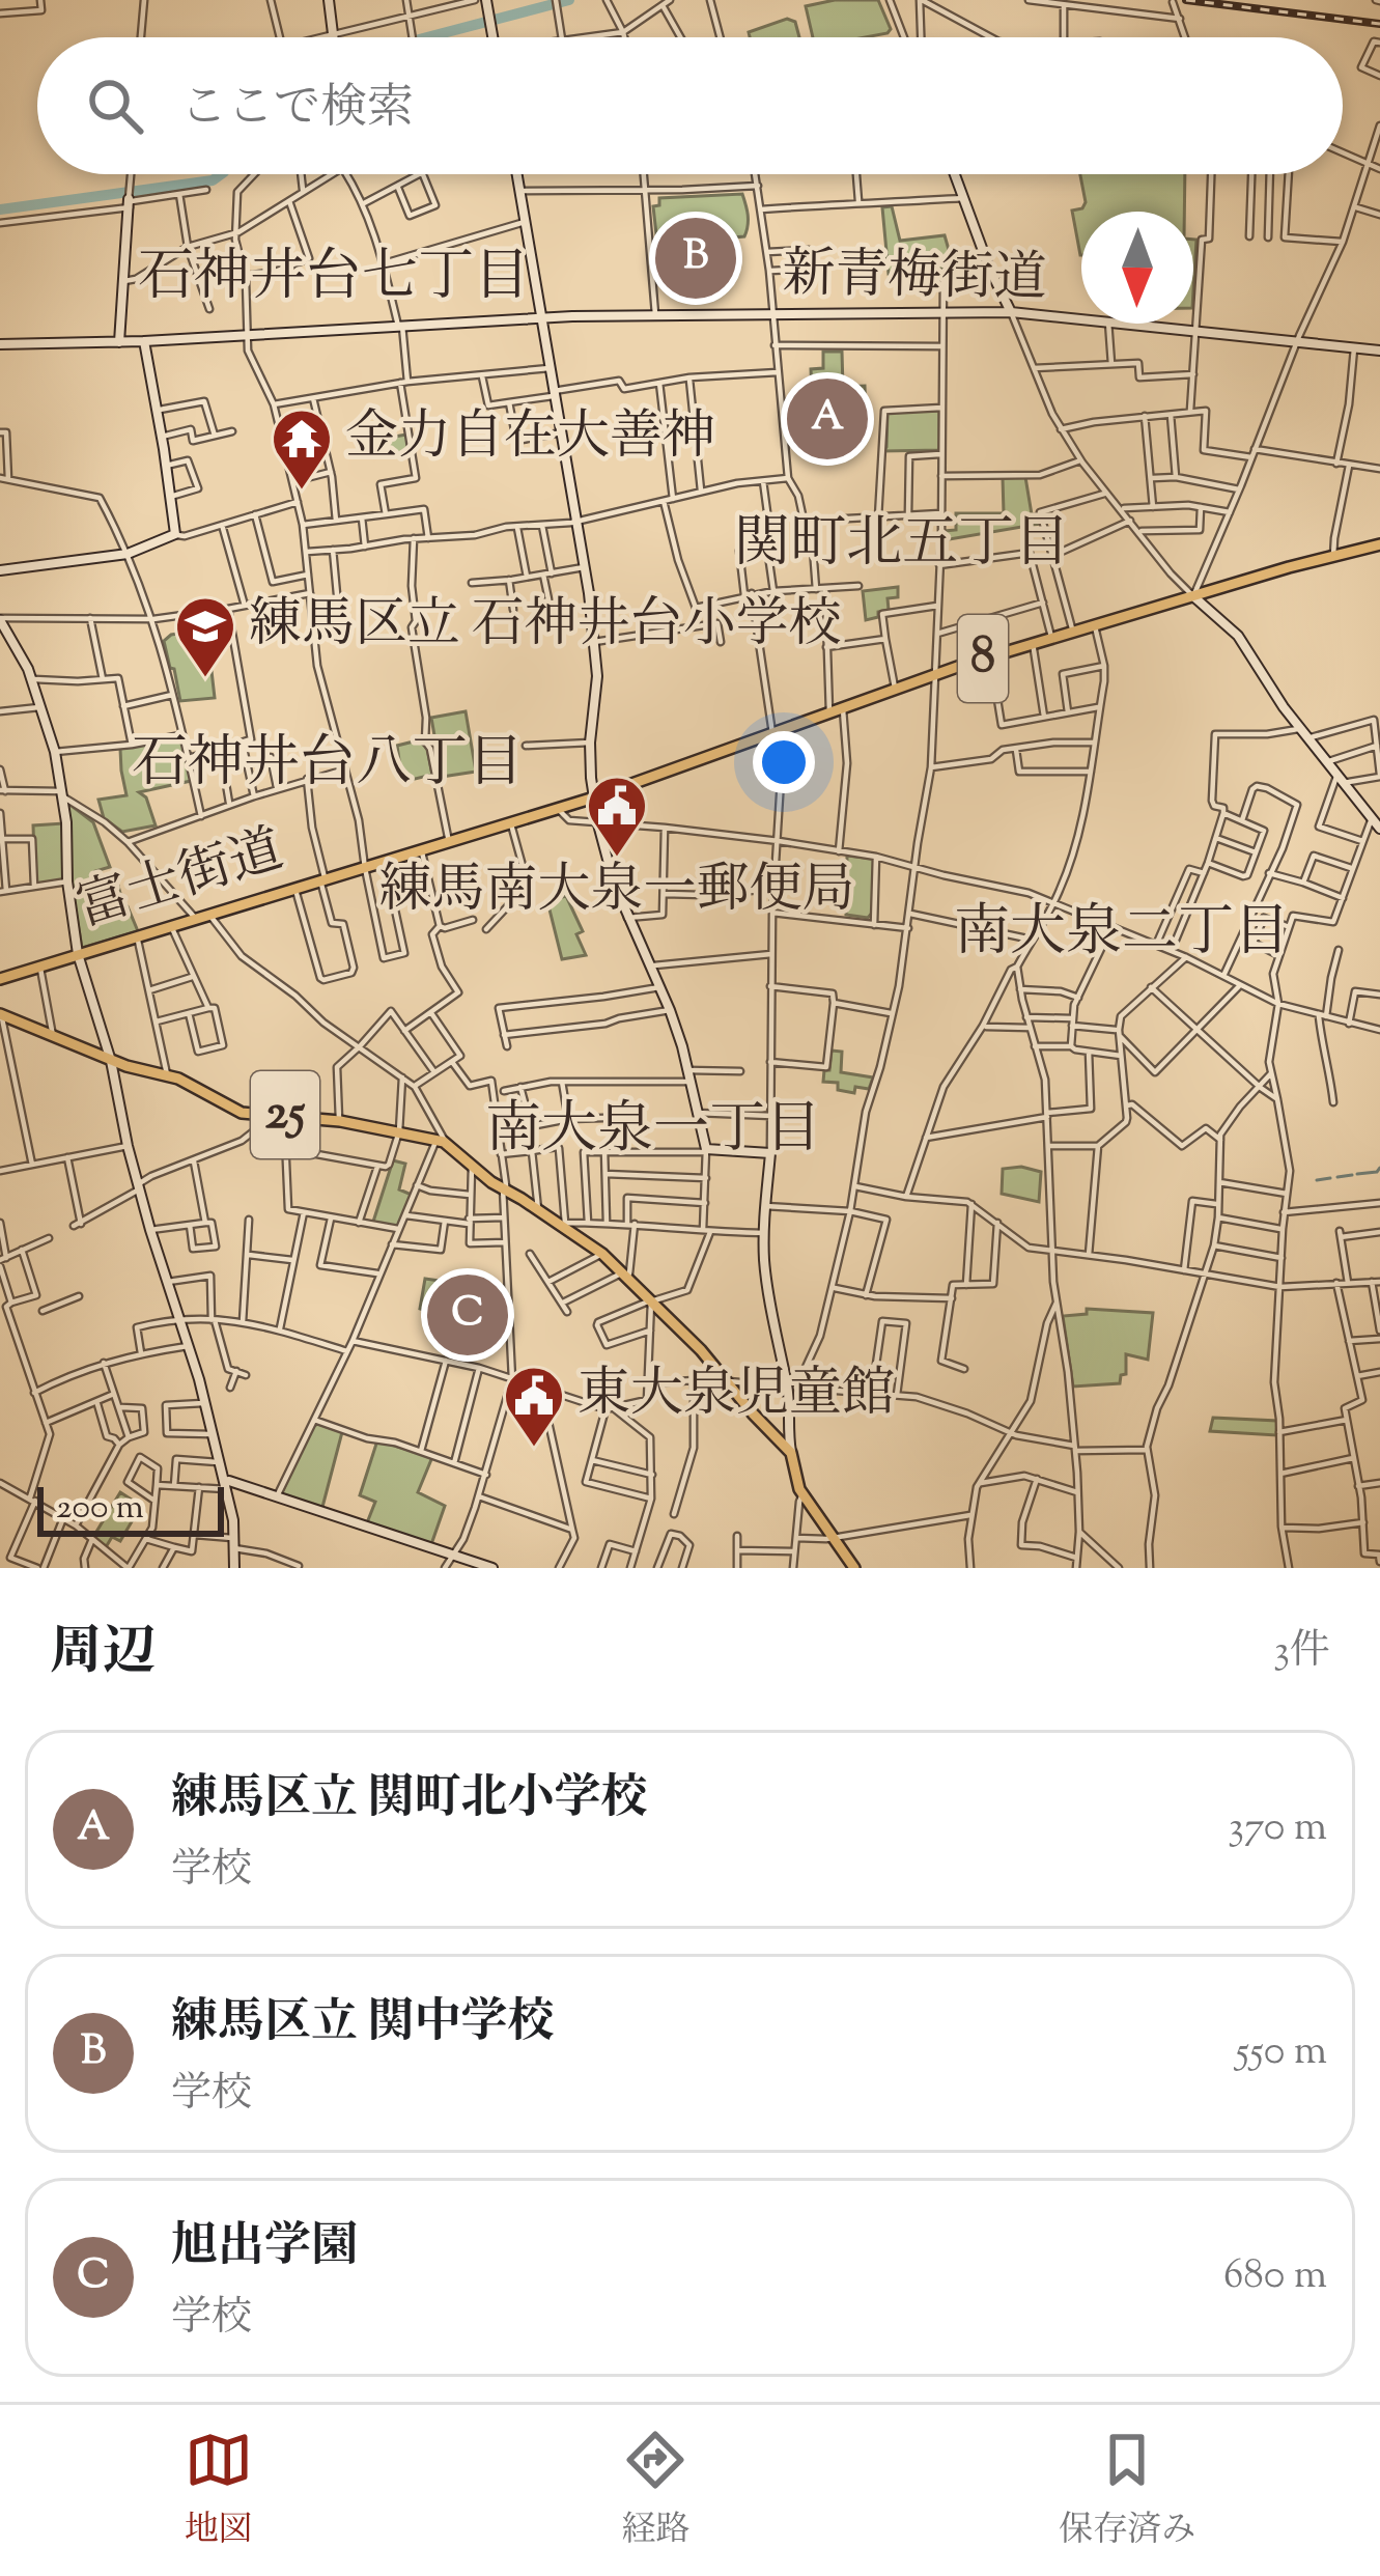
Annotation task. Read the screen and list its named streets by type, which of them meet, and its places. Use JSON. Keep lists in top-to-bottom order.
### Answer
{
  "streets": {
    "main road": ["8", "富士街道", "25"],
    "street": ["新青梅街道"]
  },
  "districts": [
    "石神井台七丁目",
    "関町北五丁目",
    "石神井台八丁目",
    "南大泉二丁目",
    "南大泉一丁目"
  ],
  "places": {
    "temple": ["金力自在大善神"],
    "school or university": ["練馬区立 石神井台小学校"],
    "public building": ["練馬南大泉一郵便局", "東大泉児童館"]
  },
  "scale_bar": "200 m",
  "north": "bottom",
  "page": {
    "search": "ここで検索",
    "pins": ["B", "A", "C"],
    "scale": "200 m",
    "heading": ["周辺", "3件"],
    "list": [
      {
        "mark": "A",
        "name": "練馬区立 関町北小学校",
        "note": "学校",
        "value": "370 m"
      },
      {
        "mark": "B",
        "name": "練馬区立 関中学校",
        "note": "学校",
        "value": "550 m"
      },
      {
        "mark": "C",
        "name": "旭出学園",
        "note": "学校",
        "value": "680 m"
      }
    ],
    "nav": ["地図", "経路", "保存済み"]
  }
}
